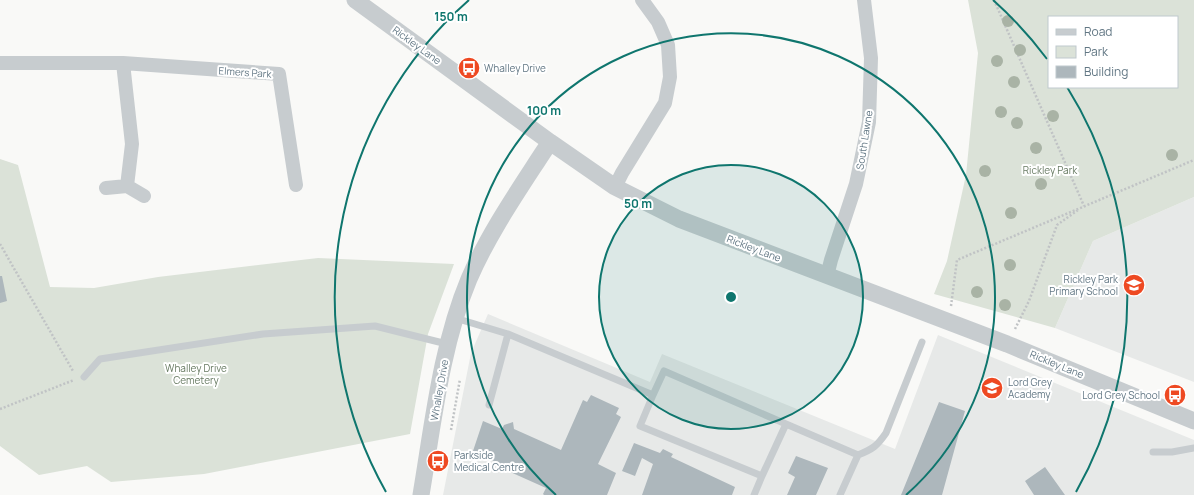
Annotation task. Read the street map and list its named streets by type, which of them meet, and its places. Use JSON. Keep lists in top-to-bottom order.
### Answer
{
  "streets": {
    "street": [
      "Rickley Lane",
      "Elmers Park",
      "South Lawne",
      "Whalley Drive"
    ]
  },
  "crossings": [
    ["Rickley Lane", "South Lawne"],
    ["Rickley Lane", "Whalley Drive"]
  ],
  "parks": ["Rickley Park", "Whalley Drive Cemetery"],
  "places": {
    "bus stop": ["Whalley Drive", "Lord Grey School", "Parkside Medical Centre"],
    "school or university": ["Rickley Park Primary School", "Lord Grey Academy"]
  },
  "legend": ["Road", "Park", "Building"],
  "rings": ["150 m", "100 m", "50 m"]
}
